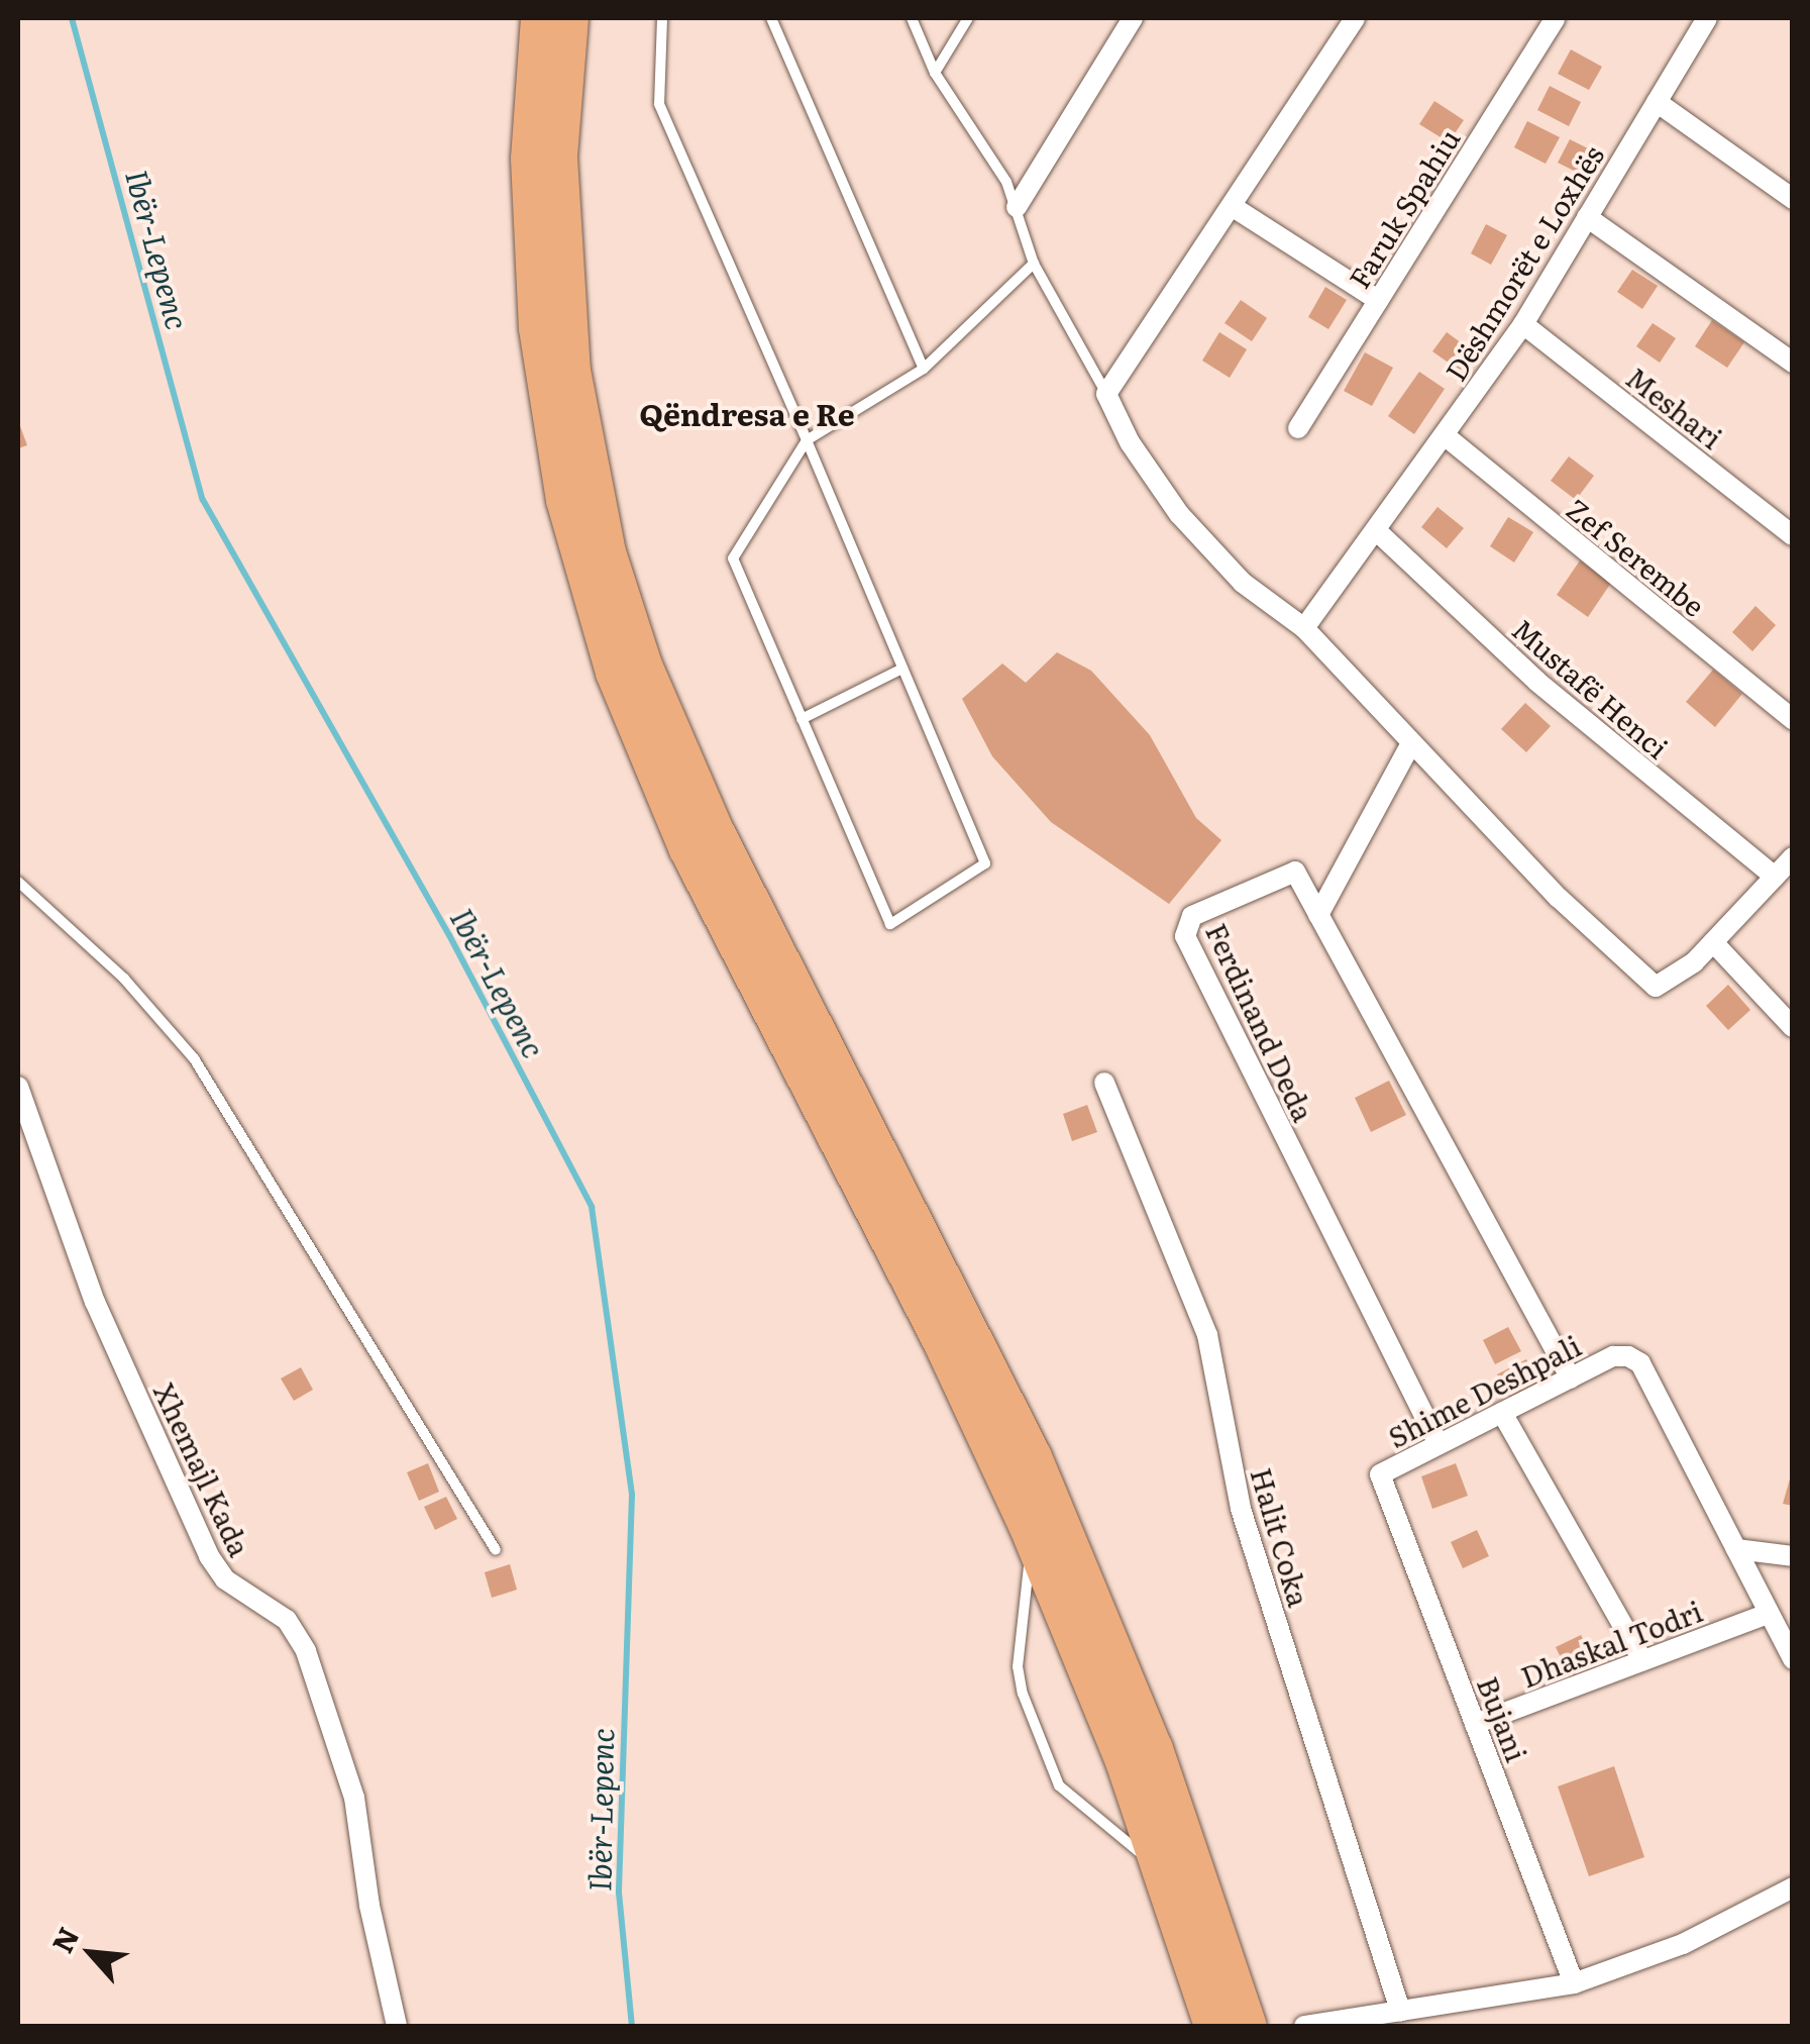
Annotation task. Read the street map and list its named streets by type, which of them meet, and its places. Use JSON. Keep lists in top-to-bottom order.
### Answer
{
  "streets": {
    "street": [
      "Faruk Spahiu",
      "Dëshmorët e Loxhës",
      "Meshari",
      "Zef Serembe",
      "Mustafë Henci",
      "Ferdinand Deda",
      "Shime Deshpali",
      "Xhemajl Kada",
      "Halit Coka",
      "Dhaskal Todri",
      "Bujani"
    ]
  },
  "crossings": [
    ["Dëshmorët e Loxhës", "Meshari"],
    ["Dëshmorët e Loxhës", "Zef Serembe"],
    ["Dëshmorët e Loxhës", "Mustafë Henci"],
    ["Ferdinand Deda", "Shime Deshpali"],
    ["Shime Deshpali", "Dhaskal Todri"],
    ["Shime Deshpali", "Bujani"],
    ["Dhaskal Todri", "Bujani"]
  ],
  "districts": ["Qëndresa e Re"],
  "water": ["Ibër-Lepenc"],
  "north": "top left"
}
